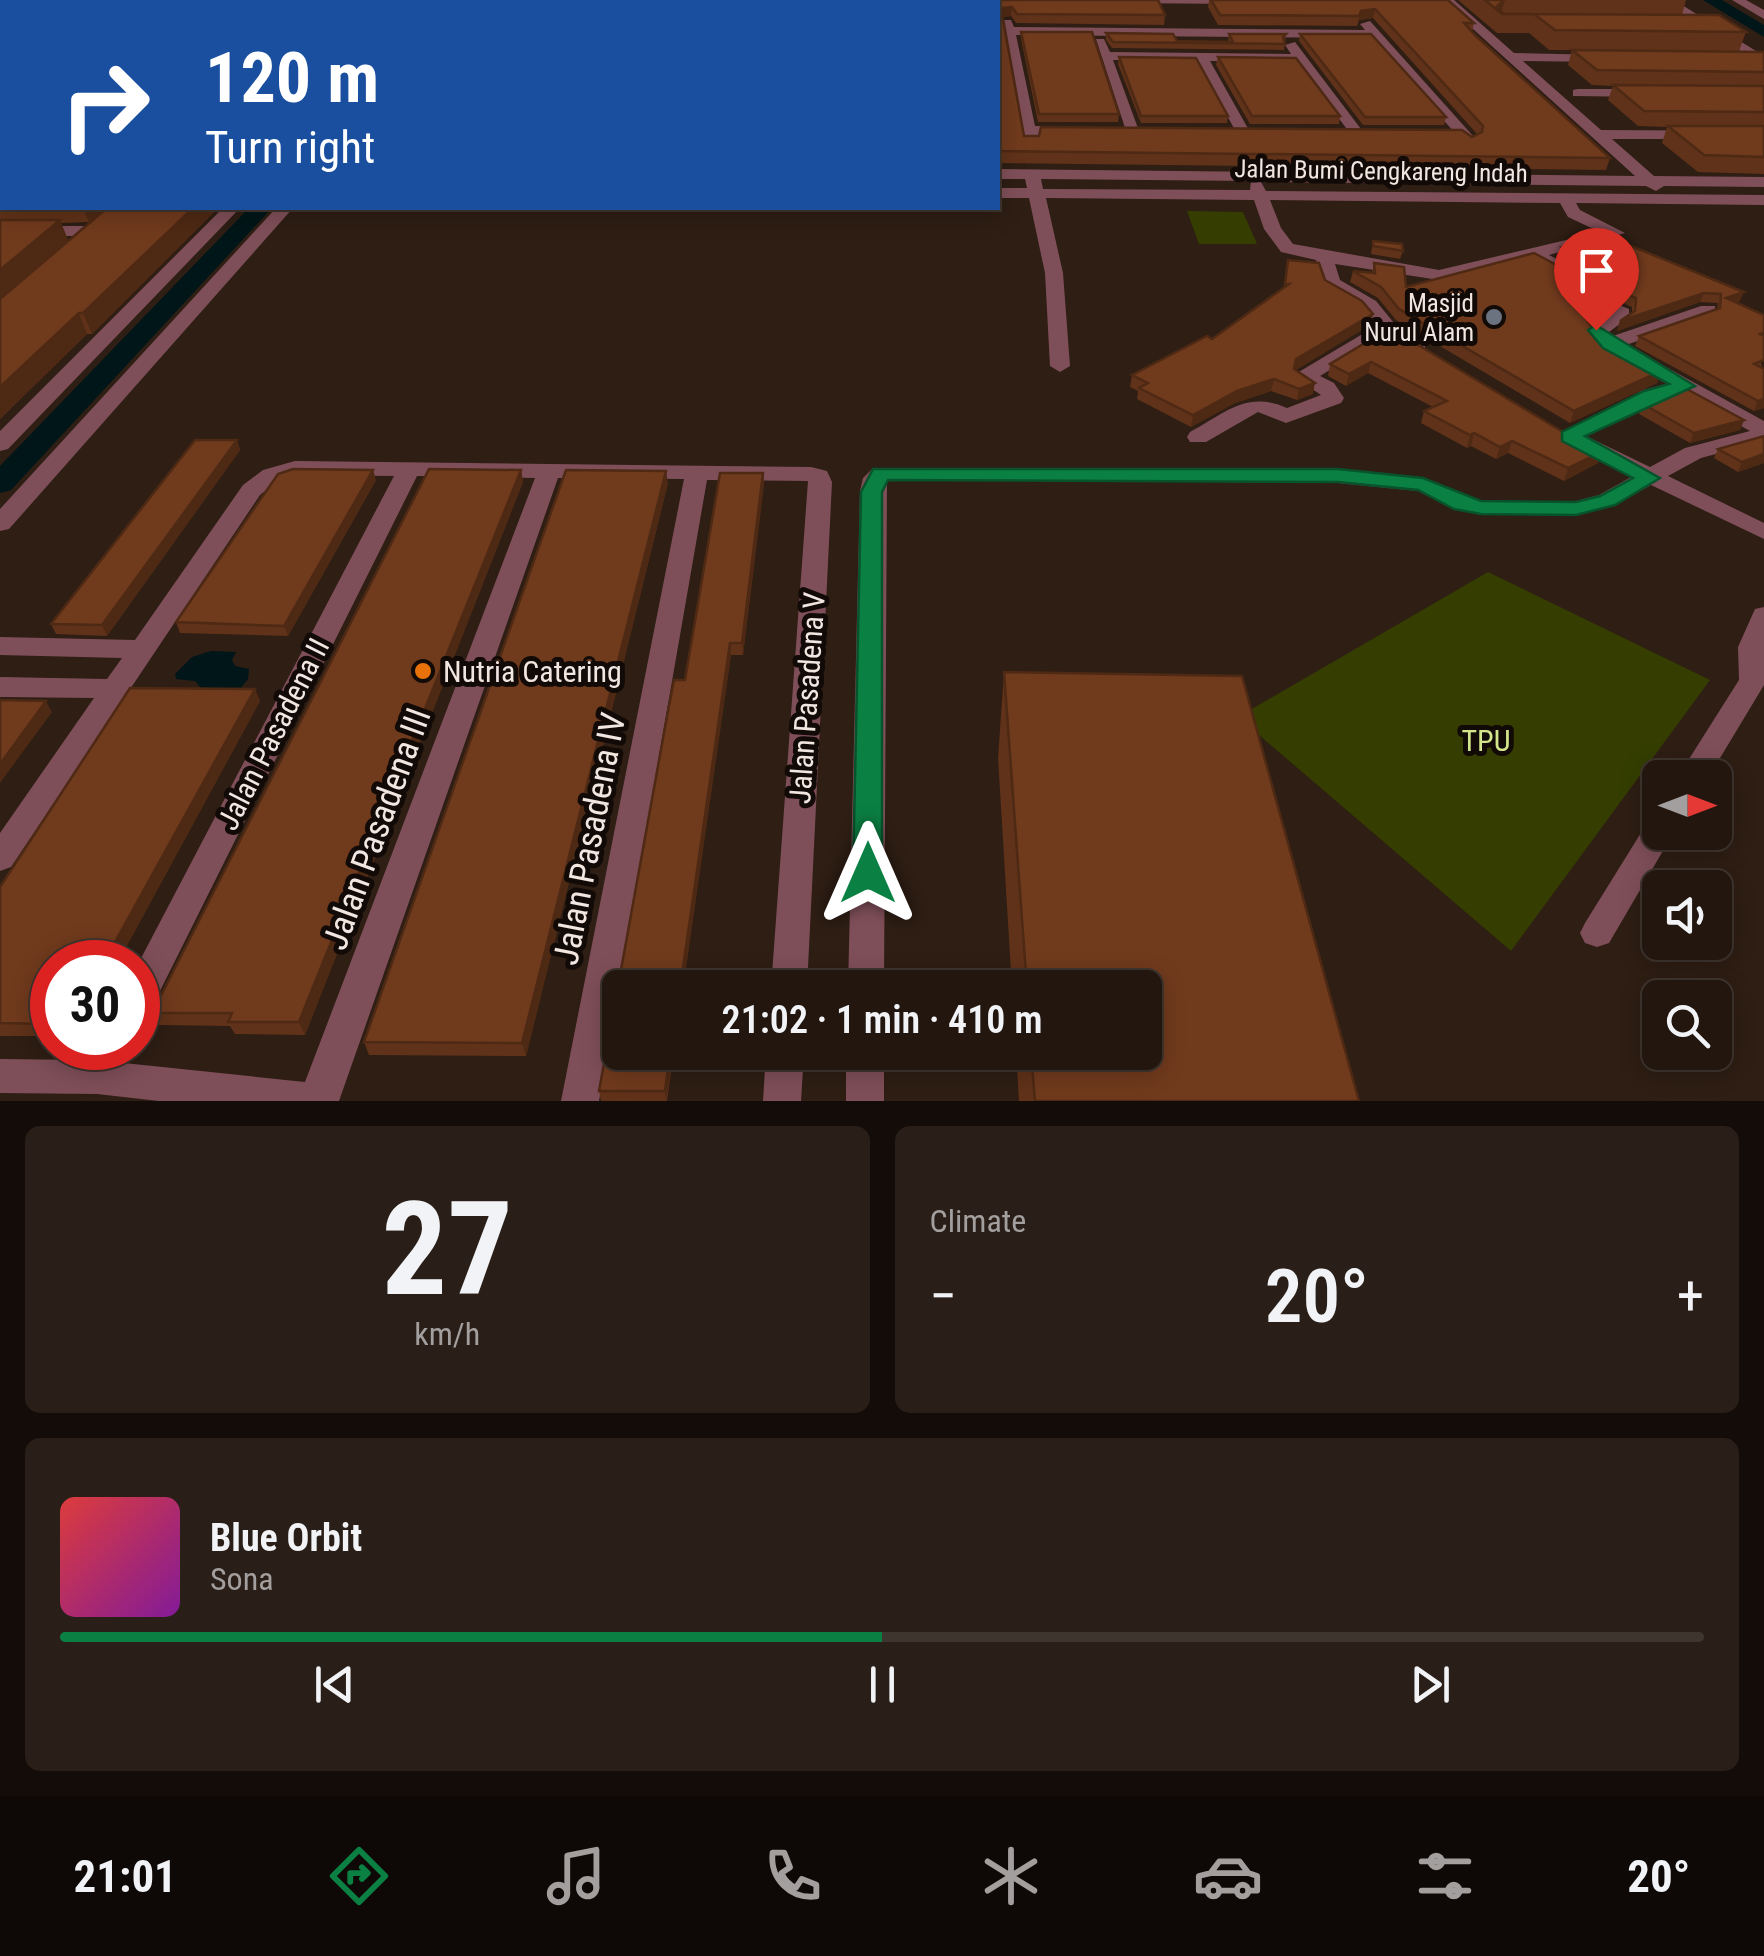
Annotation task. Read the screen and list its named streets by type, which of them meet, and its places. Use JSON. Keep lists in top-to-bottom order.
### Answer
{
  "streets": {
    "street": [
      "Jalan Bumi Cengkareng Indah",
      "Jalan Pasadena V",
      "Jalan Pasadena II",
      "Jalan Pasadena III",
      "Jalan Pasadena IV"
    ]
  },
  "crossings": [
    ["Jalan Pasadena V", "Jalan Pasadena IV"]
  ],
  "parks": ["TPU"],
  "places": ["Masjid Nurul Alam", "Nutria Catering"],
  "north": "right",
  "page": {
    "turn": ["120 m", "Turn right"],
    "limit": "30",
    "trip": "21:02 · 1 min · 410 m",
    "tile": [
      ["27", "km/h"],
      "Climate"
    ],
    "heat": ["−", "20°", "+"],
    "song": ["Blue Orbit", "Sona"],
    "tabs": ["21:01", "20°"]
  }
}
